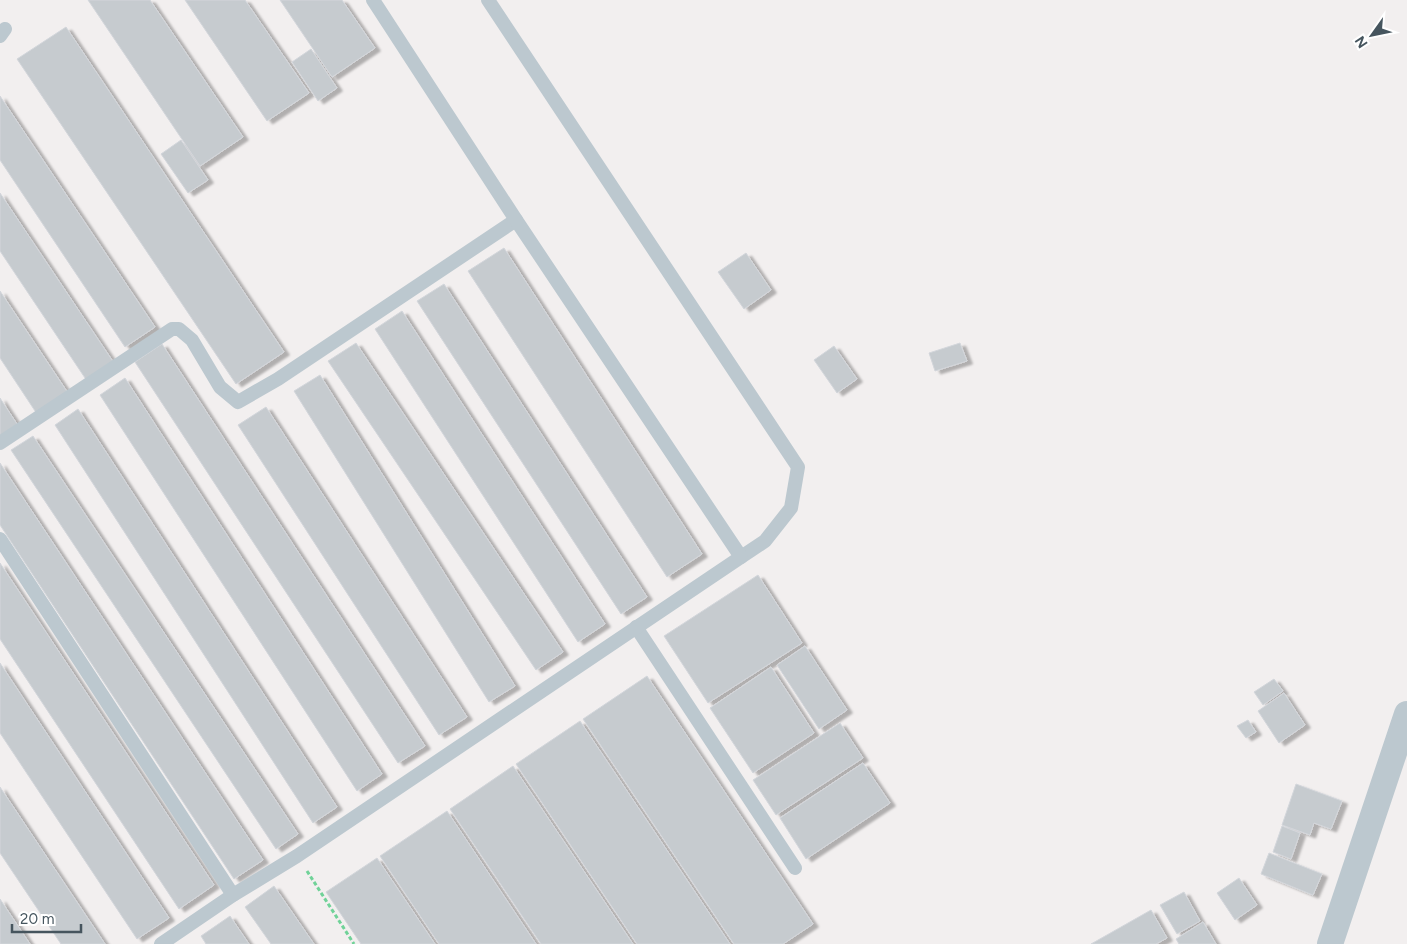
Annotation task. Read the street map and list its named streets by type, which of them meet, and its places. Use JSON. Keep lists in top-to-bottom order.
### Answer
{
  "scale_bar": "20 m",
  "north": "bottom left"
}
